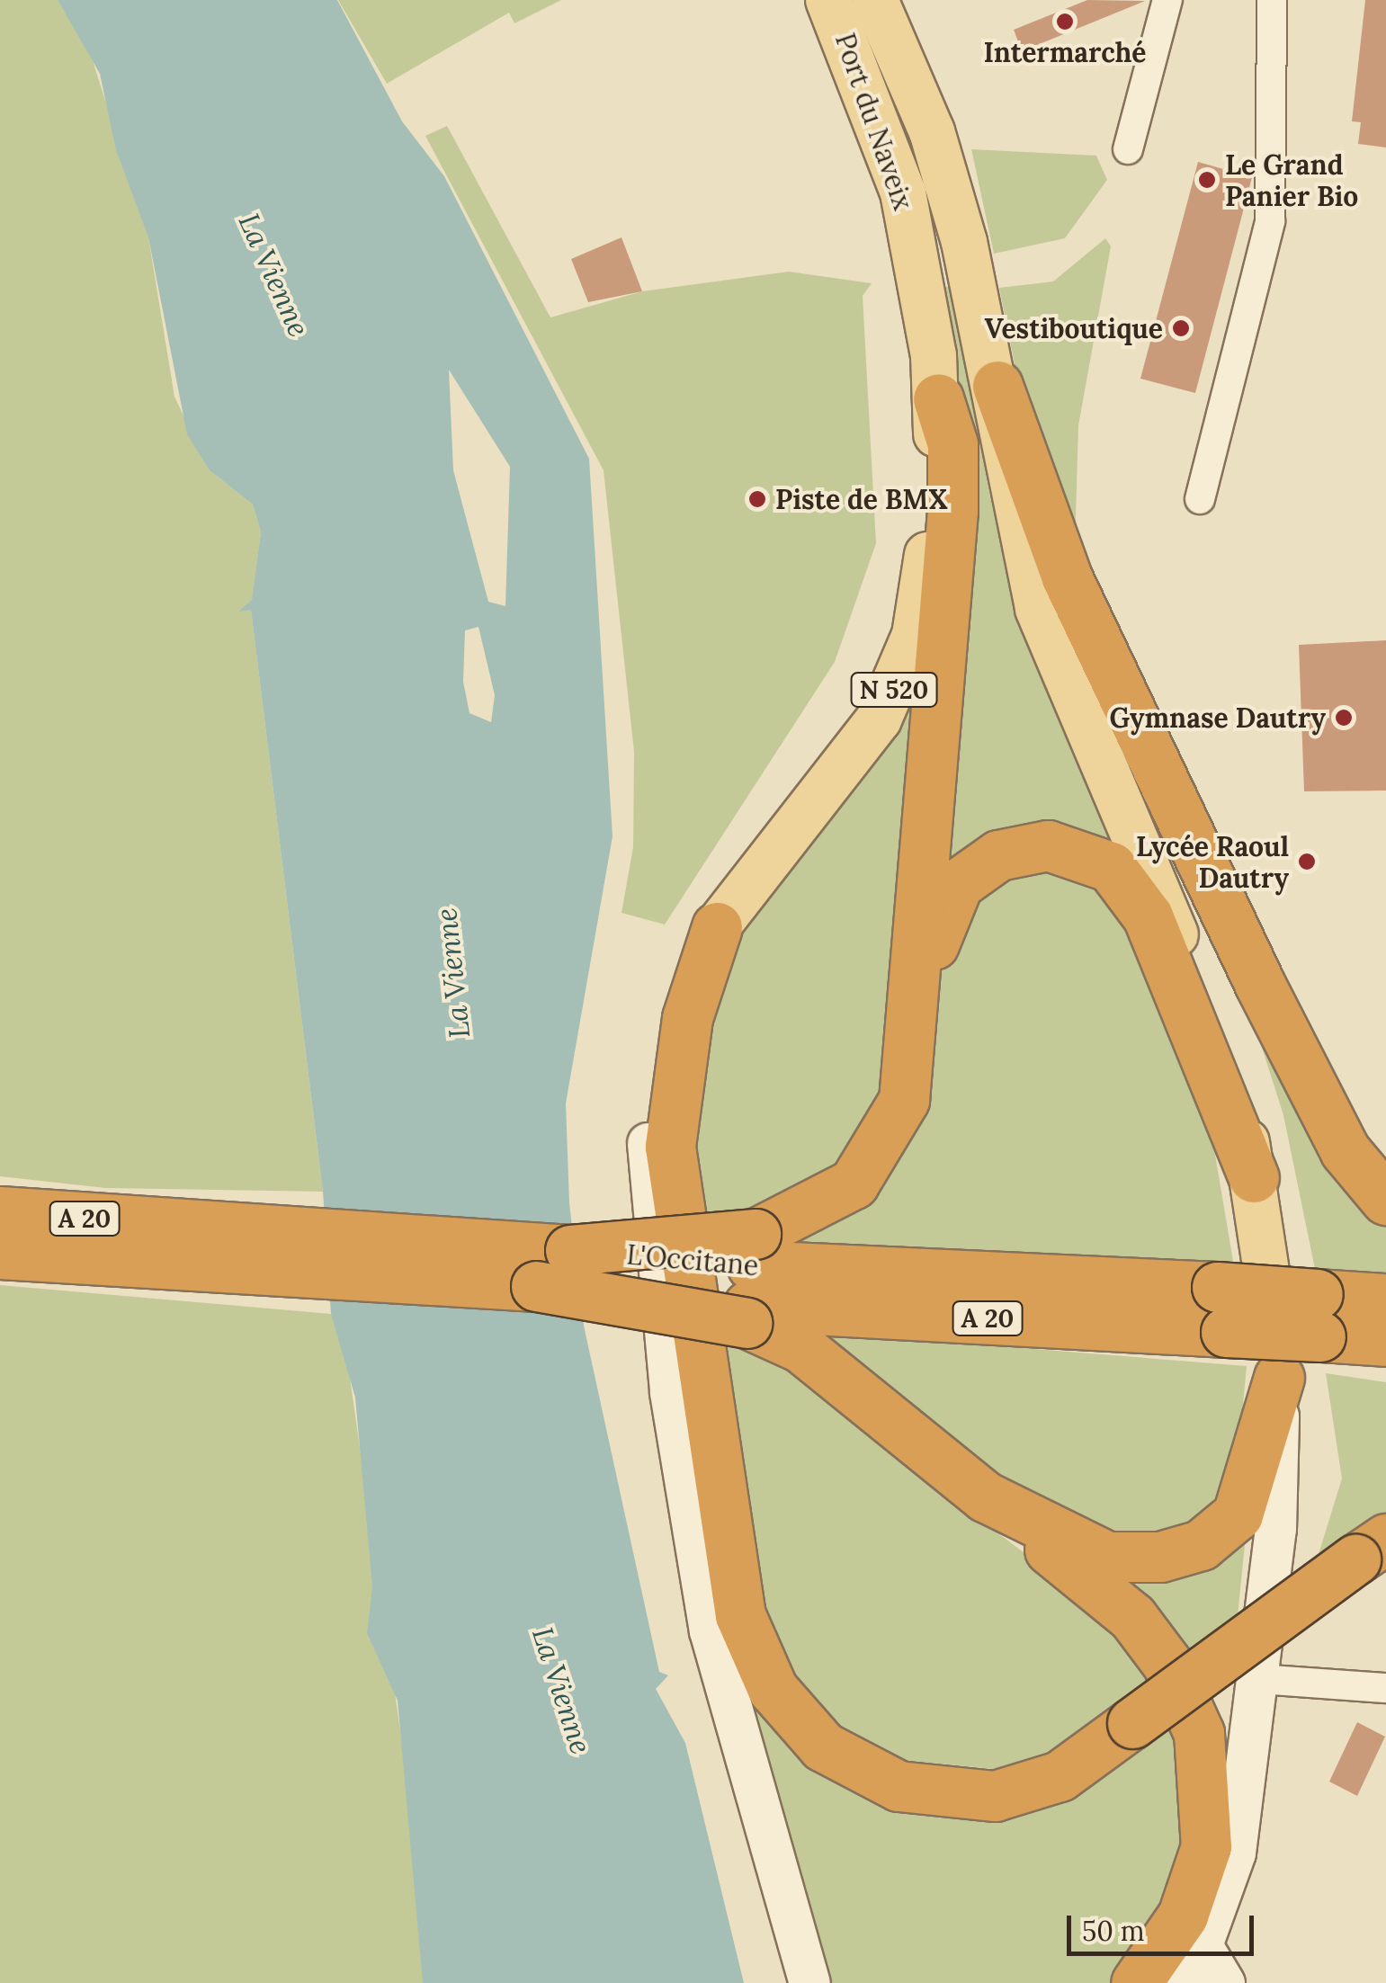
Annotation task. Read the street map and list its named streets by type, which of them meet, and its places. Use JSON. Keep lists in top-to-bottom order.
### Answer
{
  "streets": {
    "highway": ["A 20", "L'Occitane"],
    "main road": ["Port du Naveix", "N 520"]
  },
  "crossings": [
    ["Port du Naveix", "N 520"],
    ["A 20", "L'Occitane"]
  ],
  "water": ["La Vienne"],
  "places": [
    "Intermarché",
    "Le Grand Panier Bio",
    "Vestiboutique",
    "Piste de BMX",
    "Gymnase Dautry",
    "Lycée Raoul Dautry"
  ],
  "scale_bar": "50 m"
}
